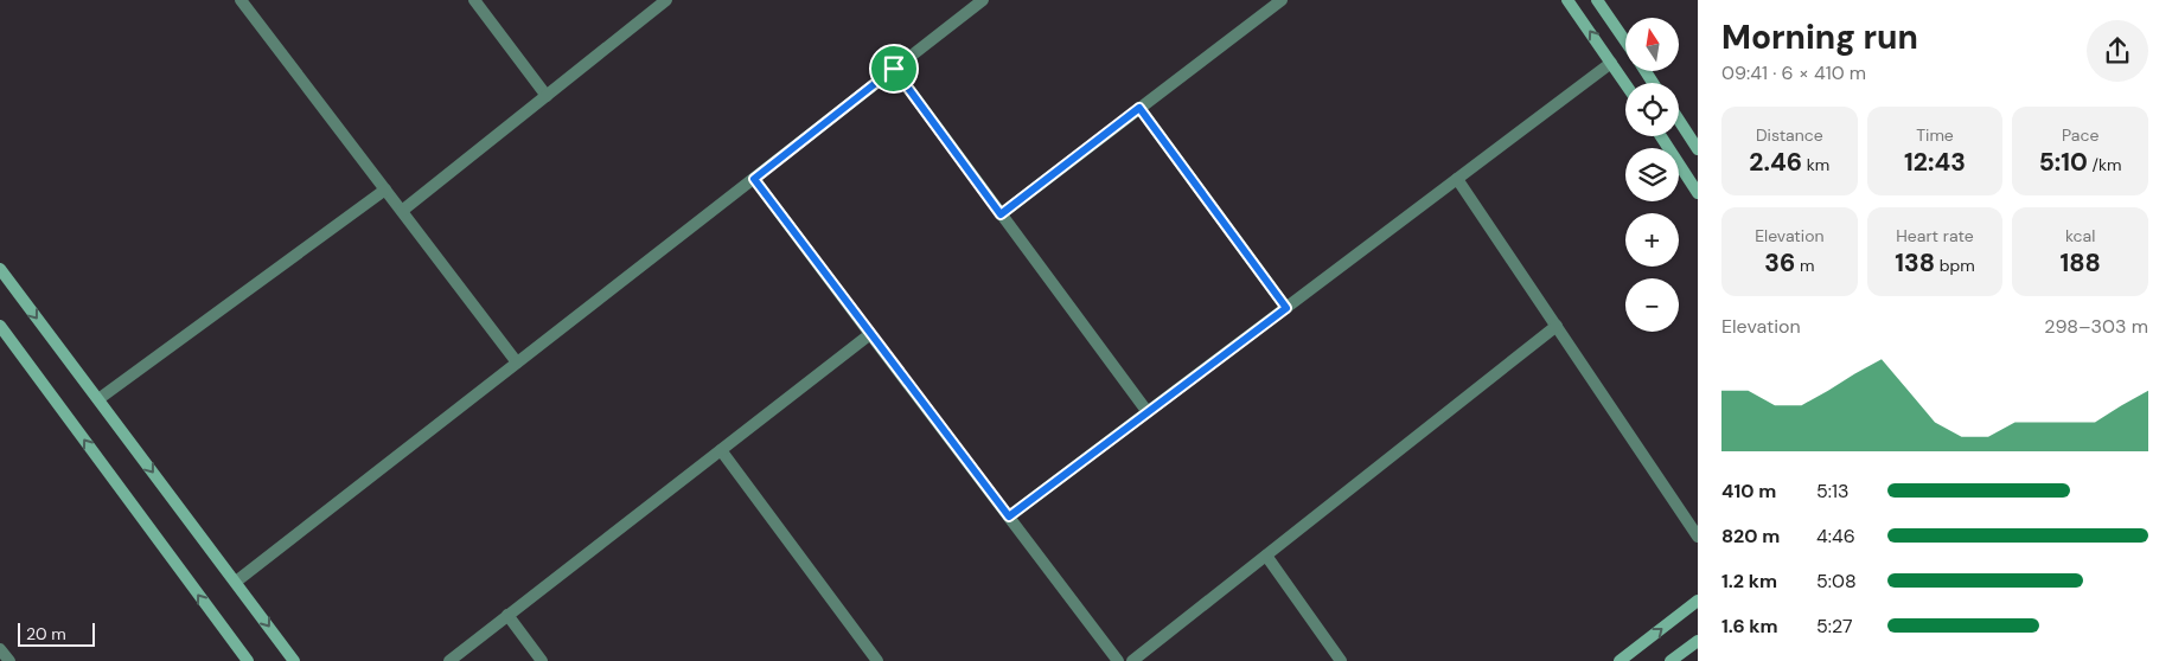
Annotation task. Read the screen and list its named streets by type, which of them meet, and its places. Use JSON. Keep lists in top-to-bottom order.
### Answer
{
  "scale_bar": "20 m",
  "north": "top",
  "page": {
    "heading": ["Morning run", "09:41 · 6 × 410 m"],
    "map_buttons": ["+", "−"],
    "stats": [
      ["Distance", "2.46 km"],
      ["Time", "12:43"],
      ["Pace", "5:10 /km"],
      ["Elevation", "36 m"],
      ["Heart rate", "138 bpm"],
      ["kcal", "188"]
    ],
    "chart": ["Elevation", "298–303 m"],
    "list": [
      {
        "name": "410 m",
        "note": "5:13"
      },
      {
        "name": "820 m",
        "note": "4:46"
      },
      {
        "name": "1.2 km",
        "note": "5:08"
      },
      {
        "name": "1.6 km",
        "note": "5:27"
      }
    ],
    "scale": "20 m"
  }
}
